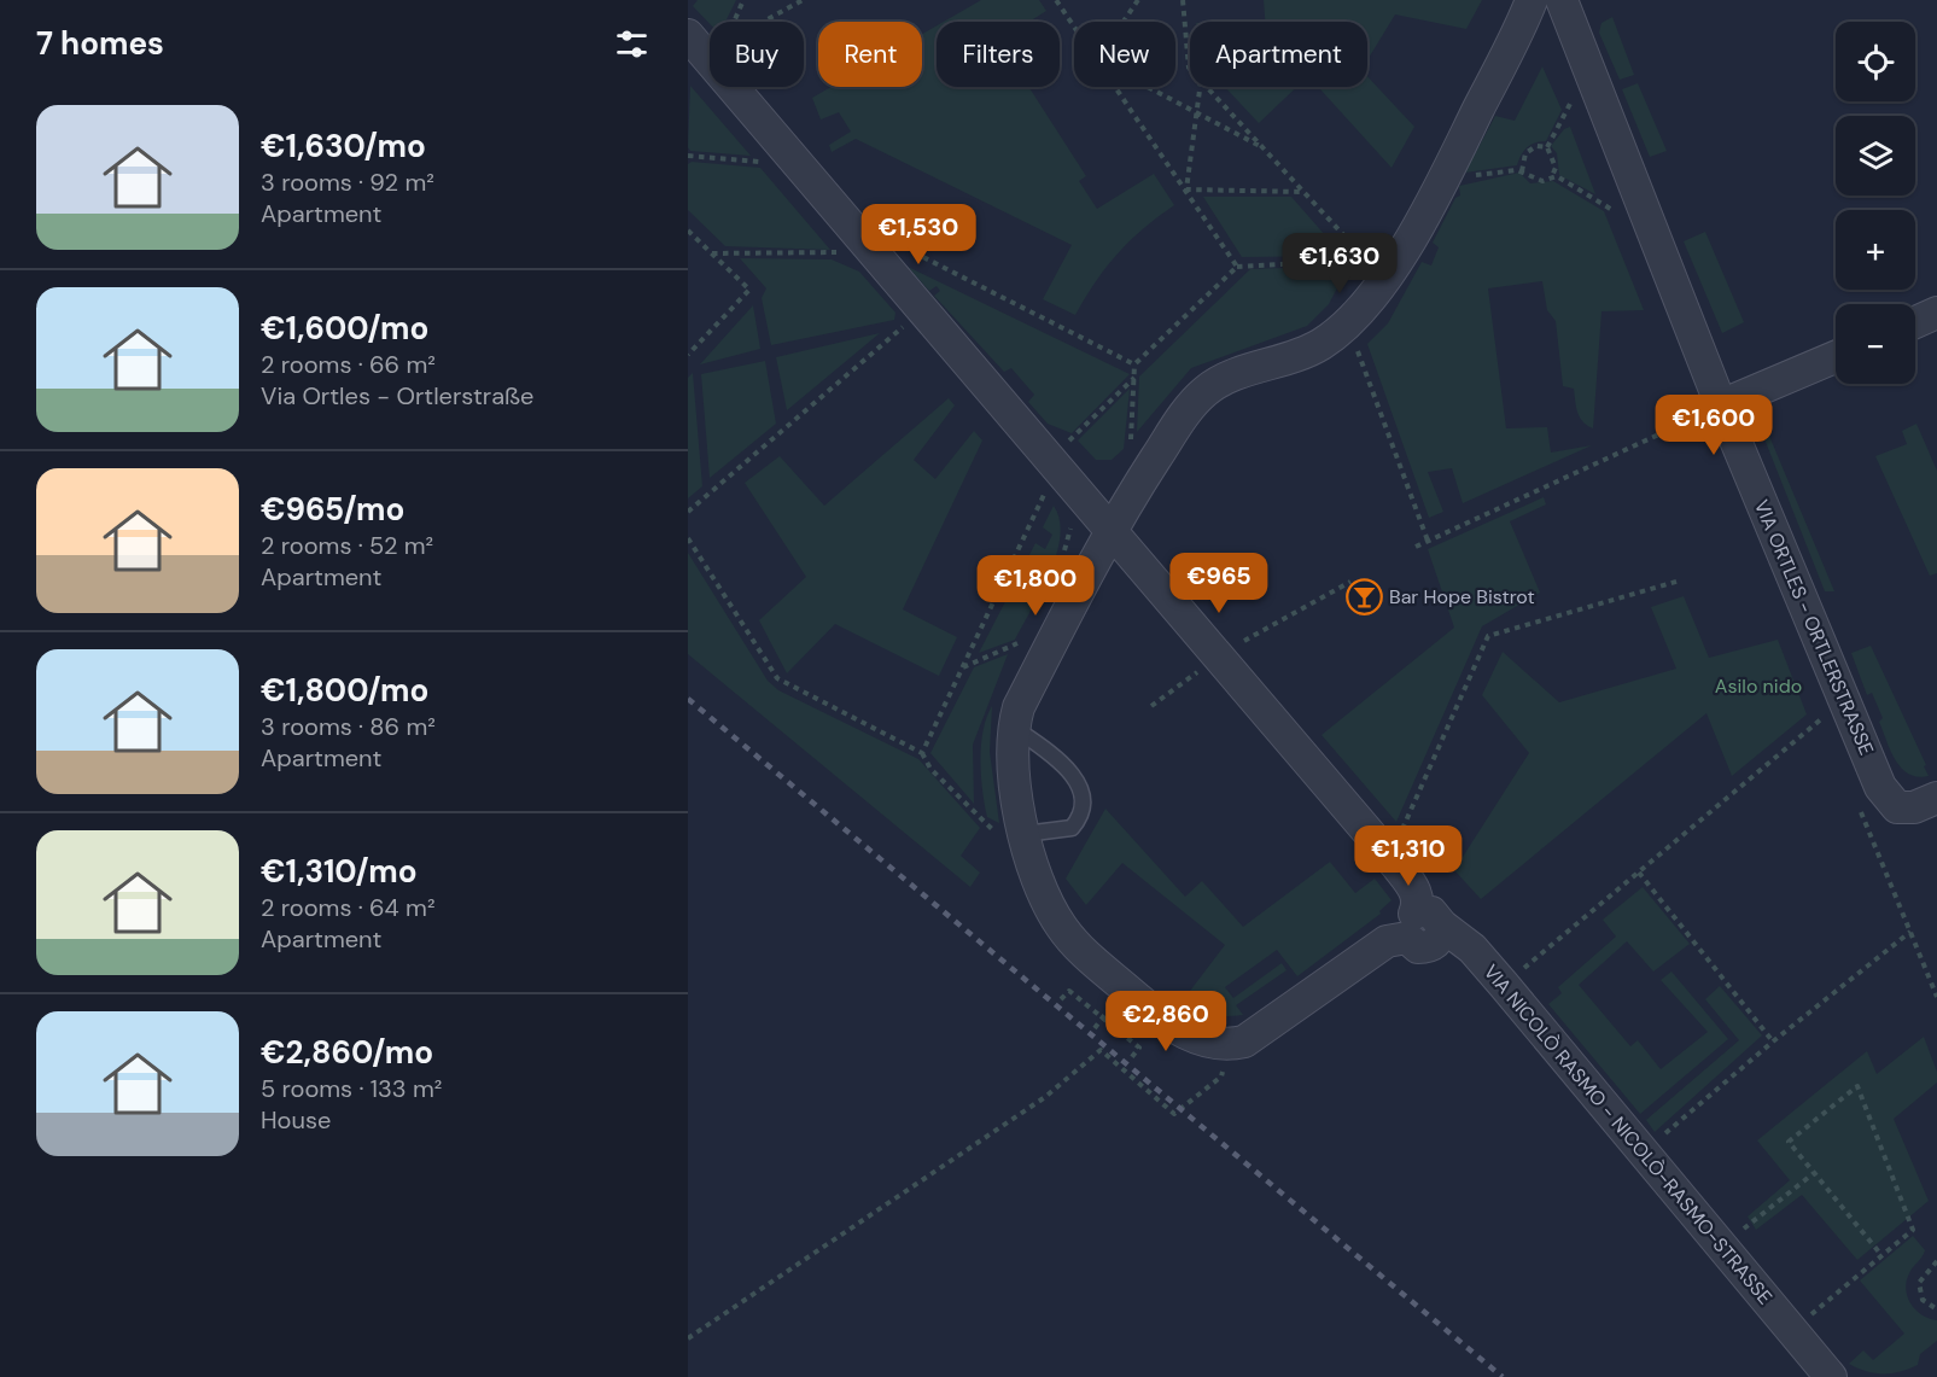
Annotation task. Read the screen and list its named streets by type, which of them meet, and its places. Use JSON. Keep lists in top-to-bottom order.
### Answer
{
  "streets": {
    "street": ["VIA ORTLES - ORTLERSTRASSE", "VIA NICOLÒ RASMO - NICOLÒ-RASMO-STRASSE"]
  },
  "parks": ["Asilo nido"],
  "places": {
    "bar": ["Bar Hope Bistrot"]
  },
  "page": {
    "heading": "7 homes",
    "map_buttons": ["+", "−"],
    "chip": [
      "Buy",
      "Rent",
      "Filters",
      "New",
      "Apartment"
    ],
    "list": [
      {
        "name": "€1,630/mo",
        "note": "3 rooms · 92 m² · Apartment"
      },
      {
        "name": "€1,600/mo",
        "note": "2 rooms · 66 m² · Via Ortles - Ortlerstraße"
      },
      {
        "name": "€965/mo",
        "note": "2 rooms · 52 m² · Apartment"
      },
      {
        "name": "€1,800/mo",
        "note": "3 rooms · 86 m² · Apartment"
      },
      {
        "name": "€1,310/mo",
        "note": "2 rooms · 64 m² · Apartment"
      },
      {
        "name": "€2,860/mo",
        "note": "5 rooms · 133 m² · House"
      }
    ],
    "price": [
      "€1,530",
      "€1,630",
      "€1,600",
      "€965",
      "€1,800",
      "€1,310",
      "€2,860"
    ]
  }
}
